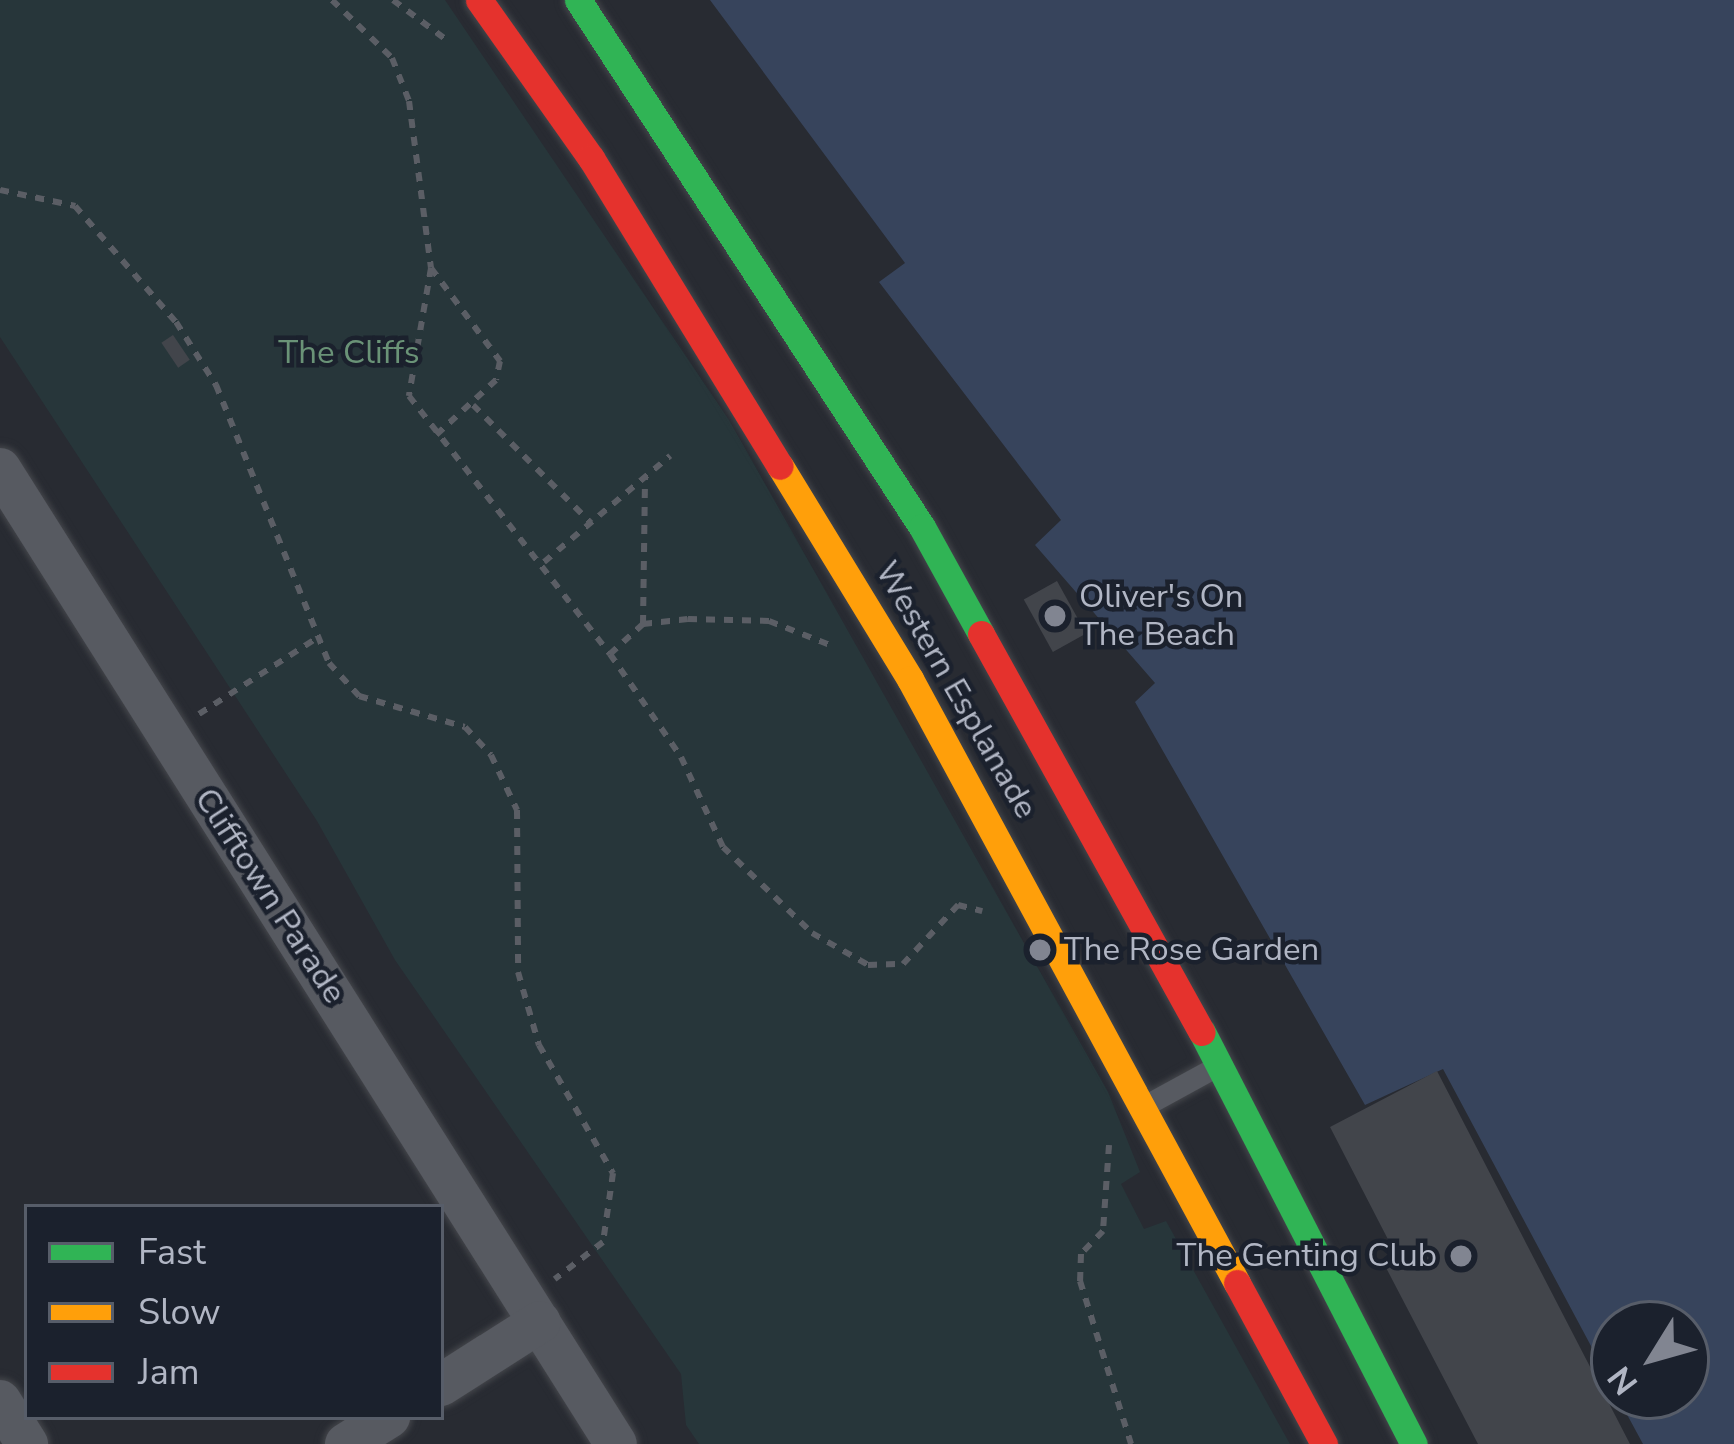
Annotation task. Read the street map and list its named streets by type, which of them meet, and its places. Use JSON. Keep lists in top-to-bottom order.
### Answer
{
  "streets": {
    "street": ["Western Esplanade", "Clifftown Parade"]
  },
  "parks": ["The Cliffs"],
  "places": ["Oliver's On The Beach", "The Rose Garden", "The Genting Club"],
  "legend": ["Fast", "Slow", "Jam"],
  "north": "bottom left"
}
